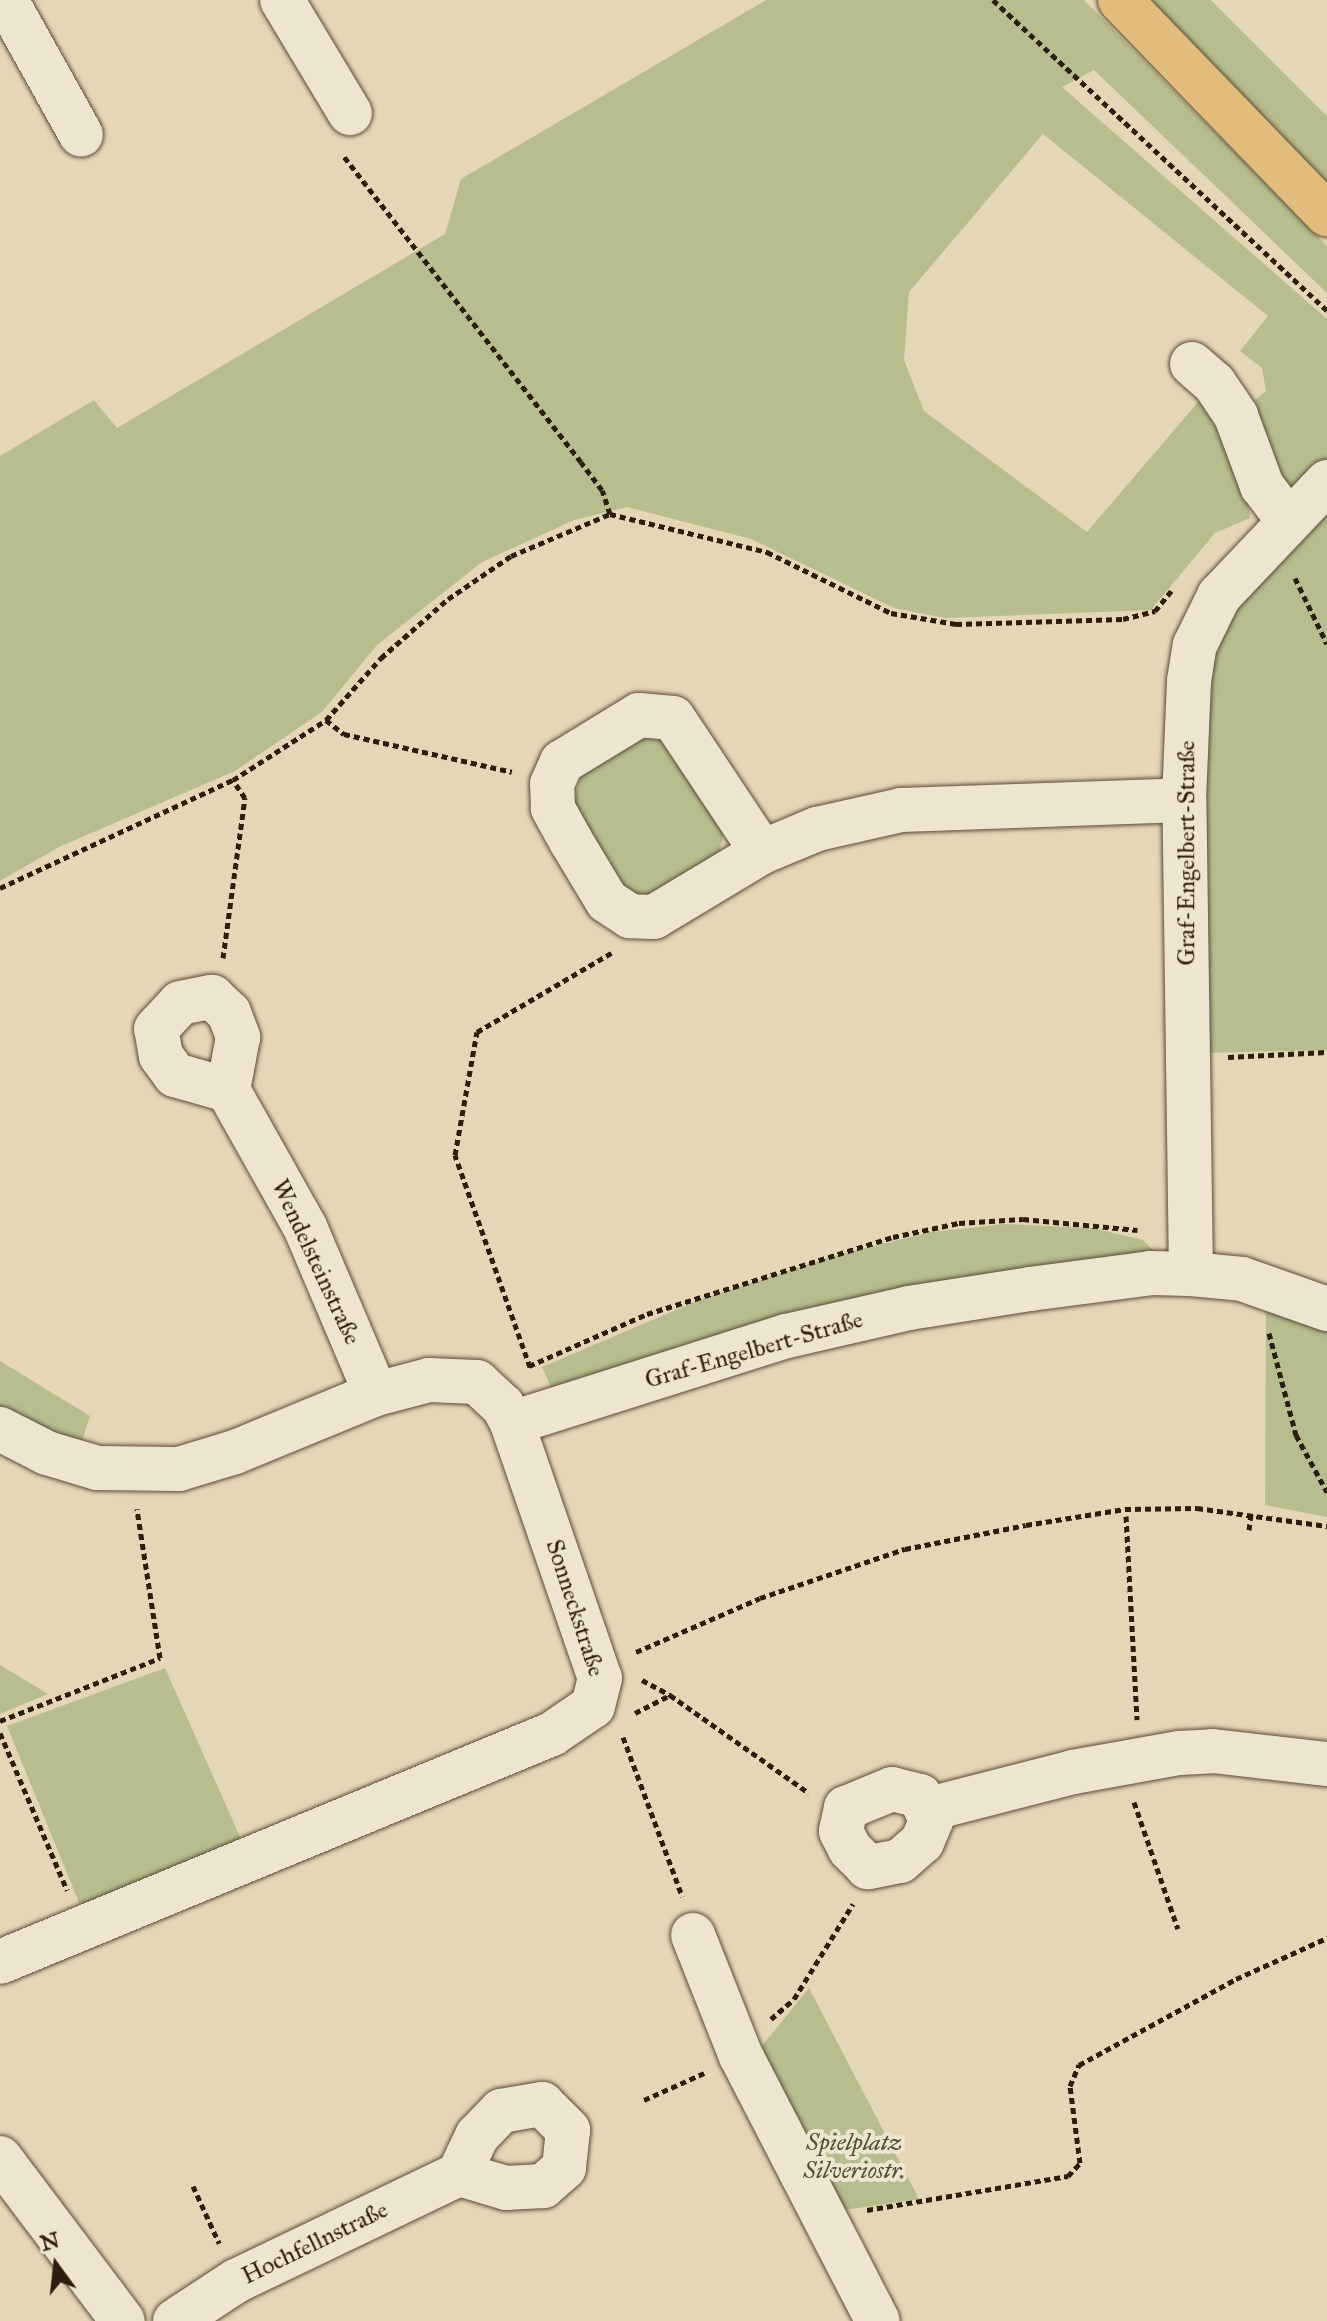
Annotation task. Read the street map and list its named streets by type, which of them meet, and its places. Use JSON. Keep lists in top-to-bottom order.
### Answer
{
  "streets": {
    "street": [
      "Graf-Engelbert-Straße",
      "Wendelsteinstraße",
      "Sonneckstraße",
      "Hochfellnstraße"
    ]
  },
  "crossings": [
    ["Graf-Engelbert-Straße", "Sonneckstraße"],
    ["Wendelsteinstraße", "Sonneckstraße"]
  ],
  "parks": ["Spielplatz Silveriostr."],
  "north": "top"
}
